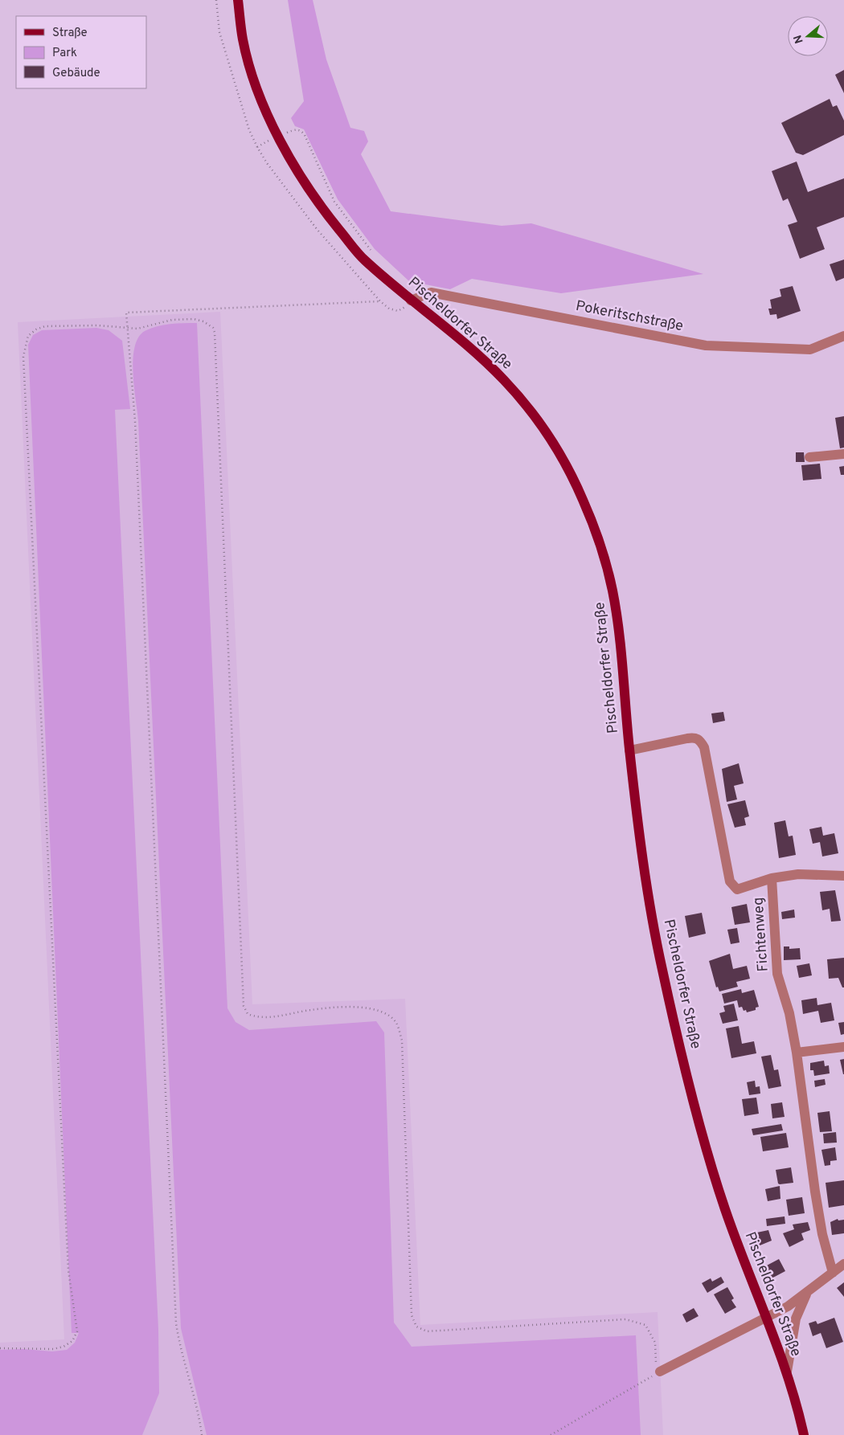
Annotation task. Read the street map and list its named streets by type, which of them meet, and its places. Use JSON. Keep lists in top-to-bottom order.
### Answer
{
  "streets": {
    "main road": ["Pischeldorfer Straße"],
    "street": ["Pokeritschstraße", "Fichtenweg"]
  },
  "crossings": [
    ["Pokeritschstraße", "Pischeldorfer Straße"],
    ["Pischeldorfer Straße", "Fichtenweg"]
  ],
  "legend": ["Straße", "Park", "Gebäude"],
  "north": "left"
}
